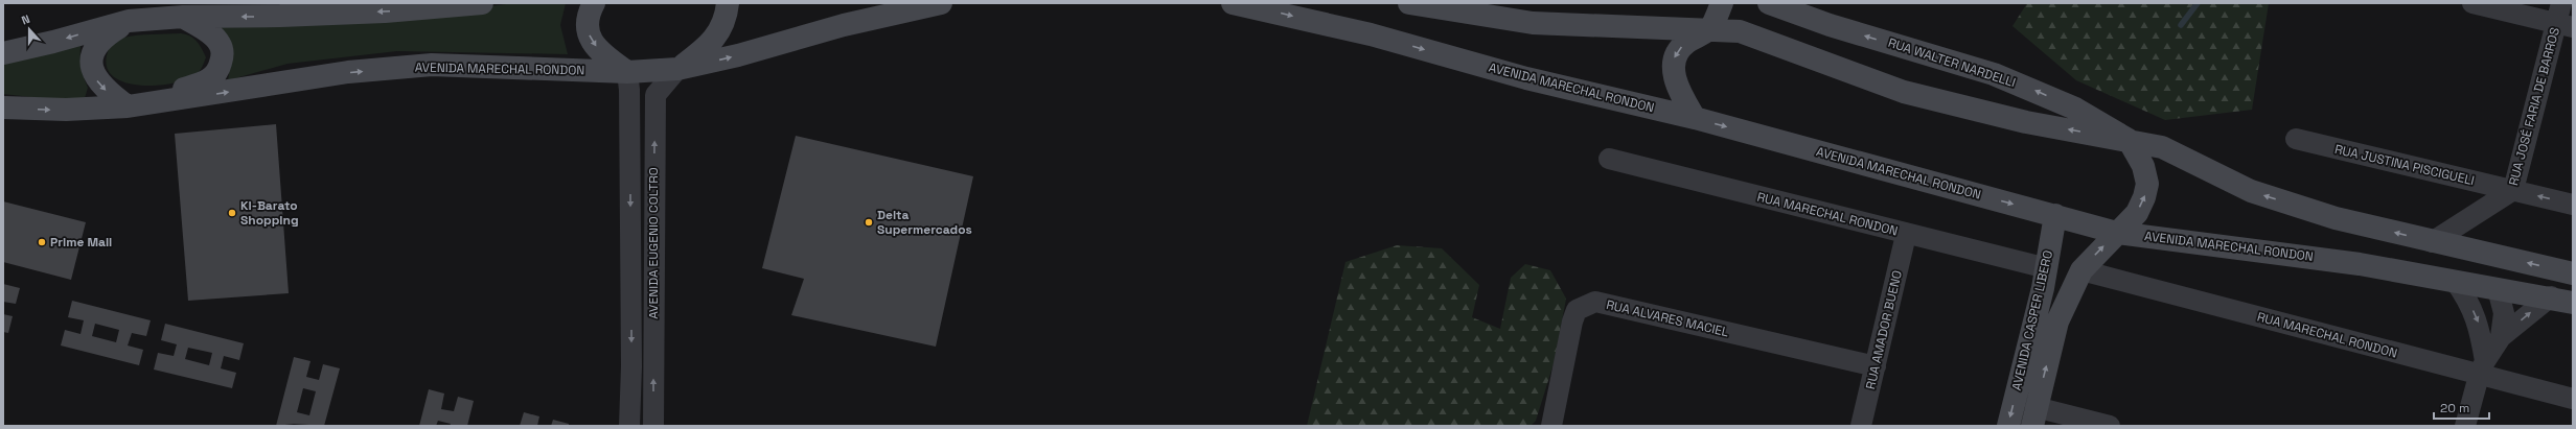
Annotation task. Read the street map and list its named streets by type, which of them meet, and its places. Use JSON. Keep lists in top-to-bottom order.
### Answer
{
  "streets": {
    "main road": ["RUA WALTER NARDELLI", "AVENIDA MARECHAL RONDON", "AVENIDA CASPER LIBERO"],
    "street": [
      "RUA JOSÉ FARIA DE BARROS",
      "RUA JUSTINA PISCIGUELI",
      "RUA MARECHAL RONDON",
      "AVENIDA EUGENIO COLTRO",
      "RUA ALVARES MACIEL",
      "RUA AMADOR BUENO"
    ]
  },
  "crossings": [
    ["RUA WALTER NARDELLI", "AVENIDA CASPER LIBERO"],
    ["AVENIDA MARECHAL RONDON", "AVENIDA EUGENIO COLTRO"],
    ["AVENIDA MARECHAL RONDON", "AVENIDA CASPER LIBERO"],
    ["RUA JOSÉ FARIA DE BARROS", "RUA JUSTINA PISCIGUELI"],
    ["RUA MARECHAL RONDON", "AVENIDA CASPER LIBERO"],
    ["RUA MARECHAL RONDON", "RUA AMADOR BUENO"],
    ["RUA ALVARES MACIEL", "RUA AMADOR BUENO"]
  ],
  "places": ["Ki-Barato Shopping", "Delta Supermercados", "Prime Mall"],
  "scale_bar": "20 m",
  "north": "top"
}
